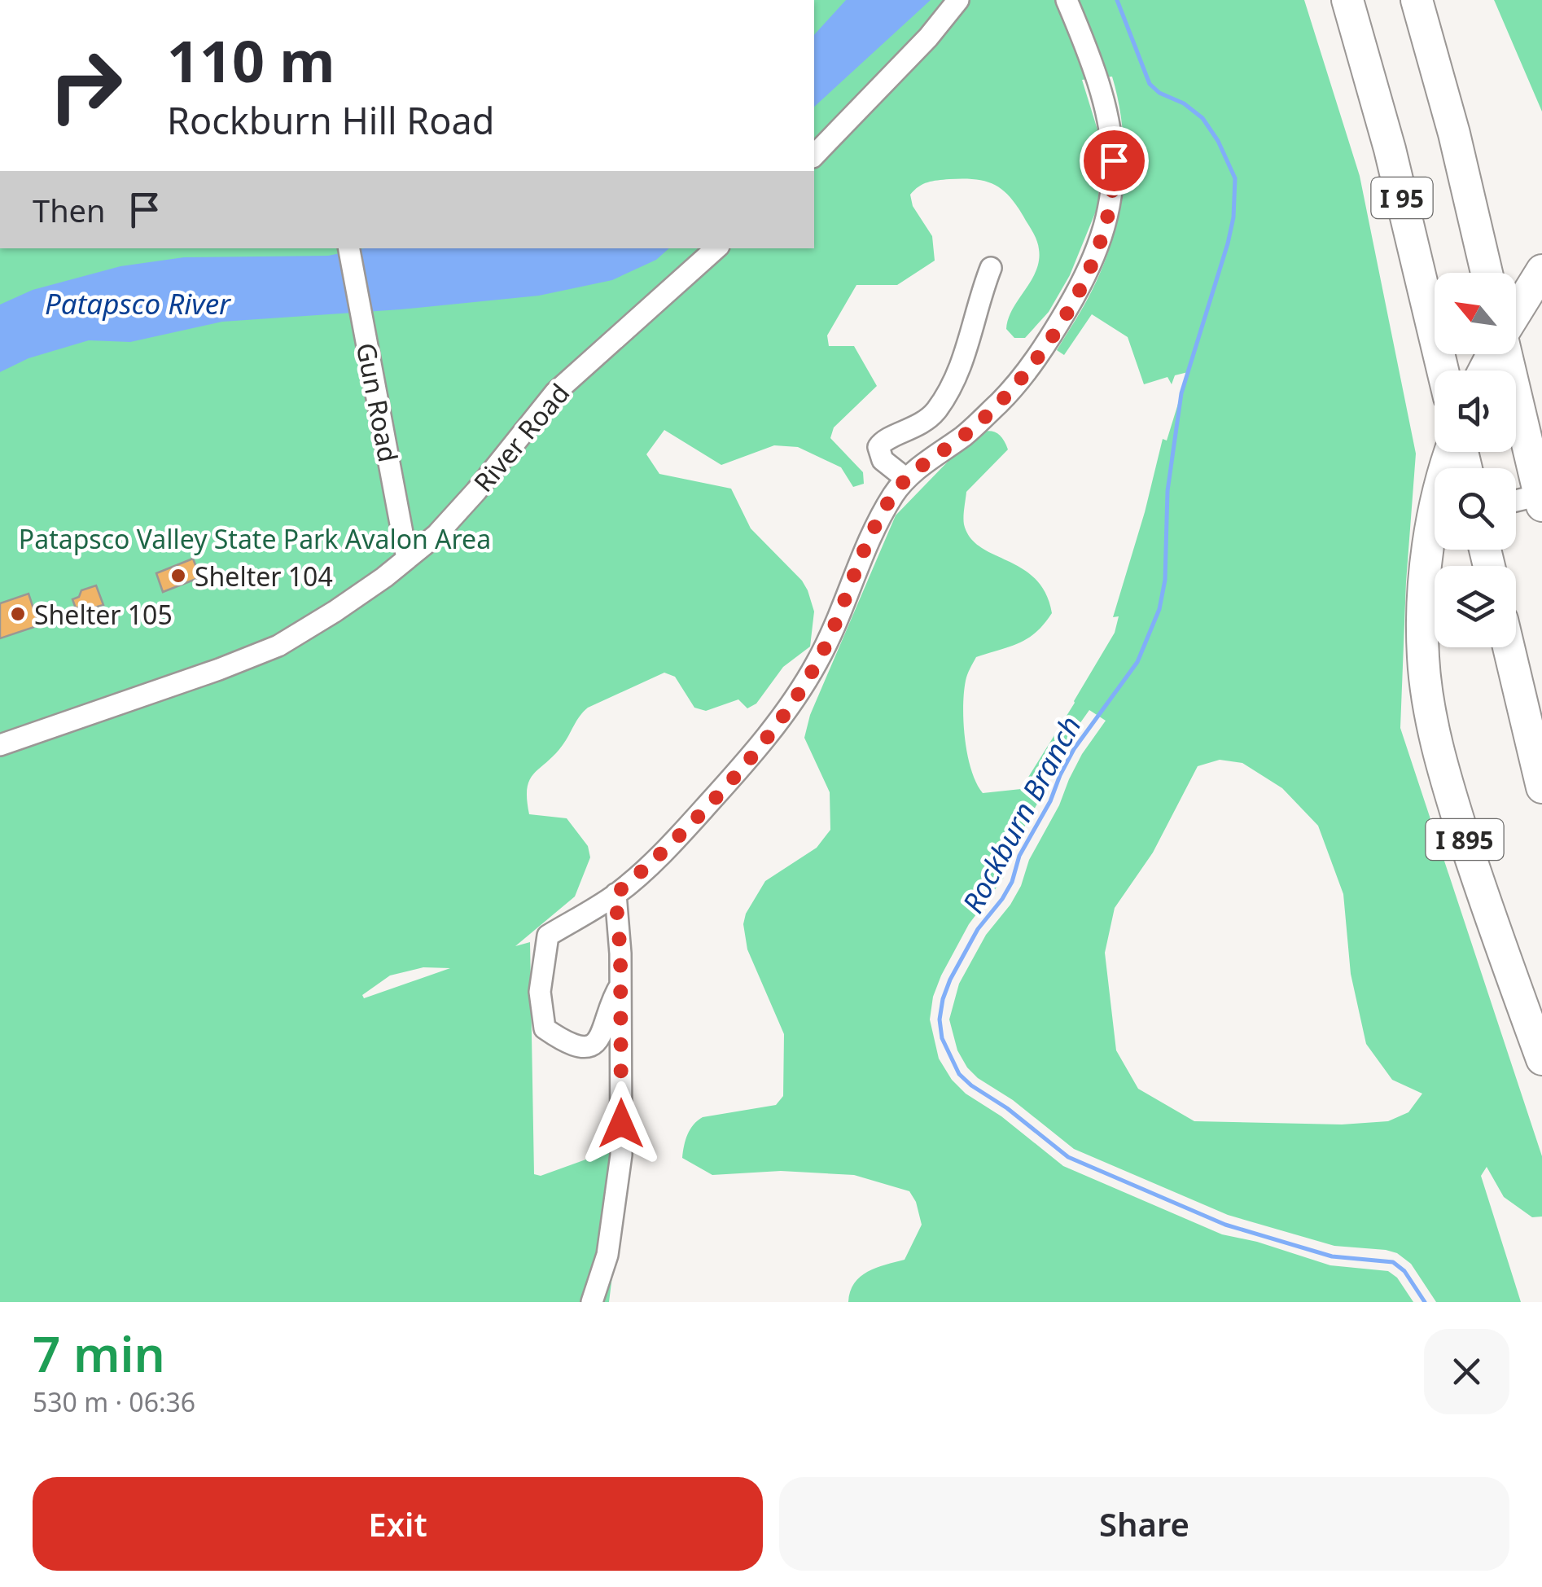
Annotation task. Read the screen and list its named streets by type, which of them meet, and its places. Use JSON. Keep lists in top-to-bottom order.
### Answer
{
  "streets": {
    "highway": ["I 95", "I 895"],
    "street": ["Gun Road", "River Road"]
  },
  "crossings": [
    ["Gun Road", "River Road"]
  ],
  "water": ["Patapsco River", "Rockburn Branch"],
  "parks": ["Patapsco Valley State Park Avalon Area"],
  "places": ["Shelter 104", "Shelter 105"],
  "north": "top left",
  "page": {
    "turn": ["110 m", "Rockburn Hill Road"],
    "then": "Then",
    "heading": ["7 min", "530 m · 06:36"],
    "buttons": ["Exit", "Share"]
  }
}
